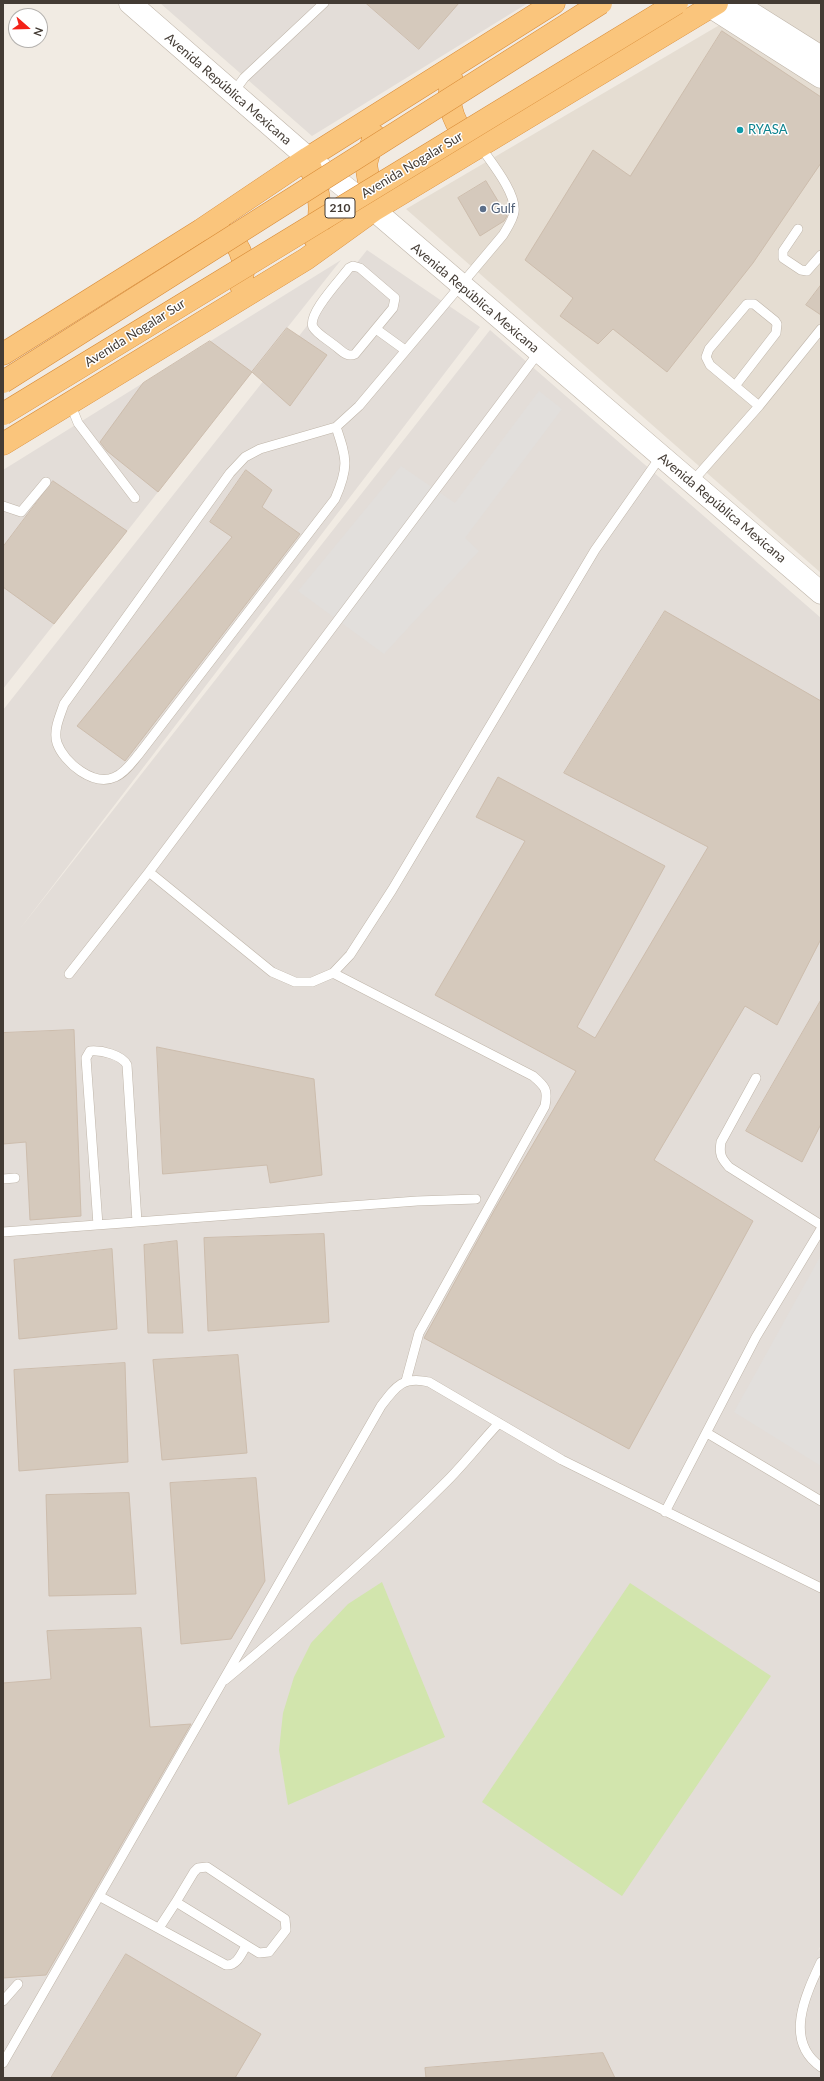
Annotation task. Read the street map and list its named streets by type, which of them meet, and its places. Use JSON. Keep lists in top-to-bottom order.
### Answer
{
  "streets": {
    "highway": ["Avenida Nogalar Sur", "210"],
    "street": ["Avenida República Mexicana"]
  },
  "places": ["RYASA", "Gulf"],
  "north": "right"
}
